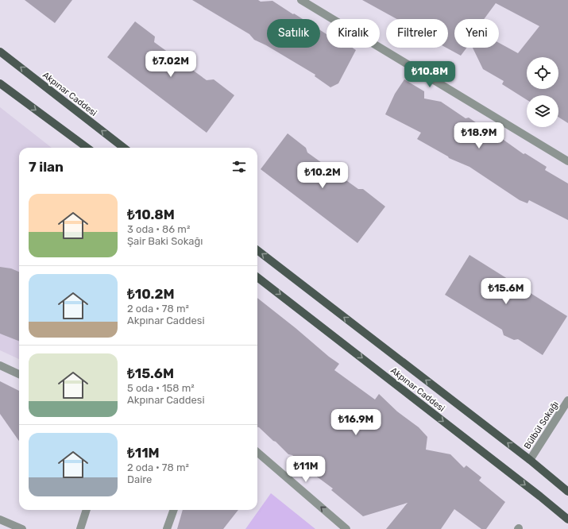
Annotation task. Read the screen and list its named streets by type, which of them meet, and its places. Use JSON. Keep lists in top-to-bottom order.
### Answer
{
  "streets": {
    "main road": ["Akpınar Caddesi"],
    "street": ["Bülbül Sokağı"]
  },
  "crossings": [
    ["Akpınar Caddesi", "Bülbül Sokağı"]
  ],
  "page": {
    "chip": [
      "Satılık",
      "Kiralık",
      "Filtreler",
      "Yeni"
    ],
    "price": [
      "₺7.02M",
      "₺10.8M",
      "₺18.9M",
      "₺10.2M",
      "₺15.6M",
      "₺16.9M",
      "₺11M"
    ],
    "heading": "7 ilan",
    "list": [
      {
        "name": "₺10.8M",
        "note": "3 oda · 86 m² · Şair Baki Sokağı"
      },
      {
        "name": "₺10.2M",
        "note": "2 oda · 78 m² · Akpınar Caddesi"
      },
      {
        "name": "₺15.6M",
        "note": "5 oda · 158 m² · Akpınar Caddesi"
      },
      {
        "name": "₺11M",
        "note": "2 oda · 78 m² · Daire"
      }
    ]
  }
}
